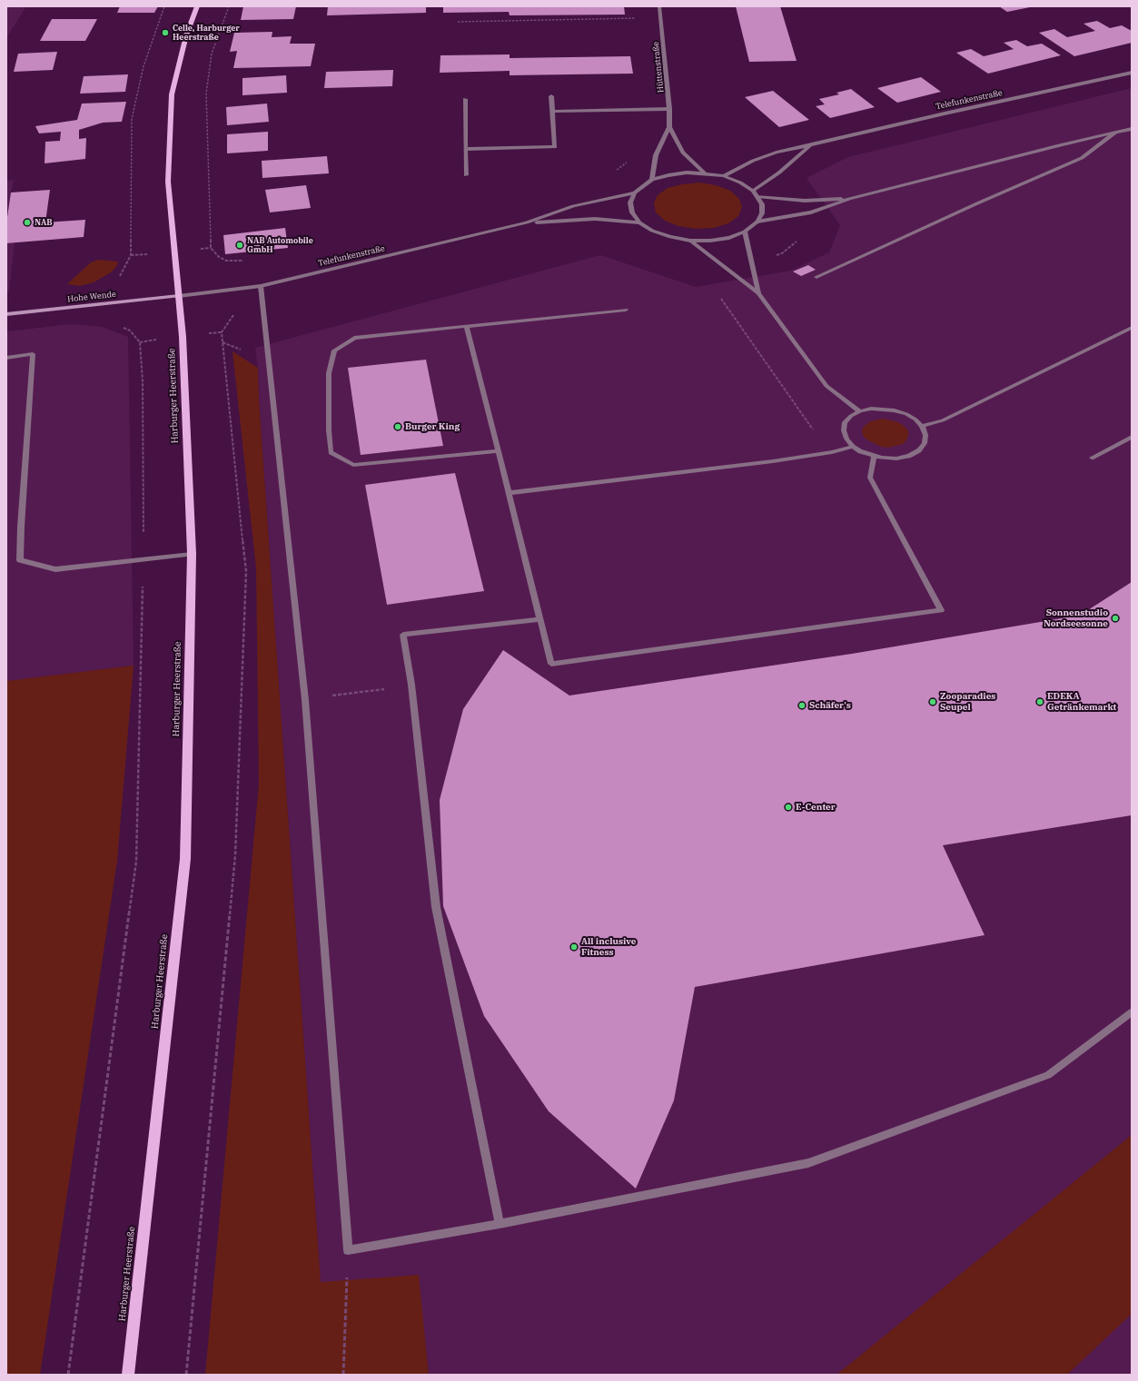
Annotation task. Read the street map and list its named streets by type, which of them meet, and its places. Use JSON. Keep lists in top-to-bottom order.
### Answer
{
  "streets": {
    "main road": ["Harburger Heerstraße"],
    "street": ["Hüttenstraße", "Telefunkenstraße", "Hohe Wende"]
  },
  "crossings": [
    ["Telefunkenstraße", "Hohe Wende"],
    ["Telefunkenstraße", "Harburger Heerstraße"],
    ["Hohe Wende", "Harburger Heerstraße"]
  ],
  "places": [
    "Celle, Harburger Heerstraße",
    "NAB",
    "NAB Automobile GmbH",
    "Burger King",
    "Sonnenstudio Nordseesonne",
    "Zooparadies Seupel",
    "EDEKA Getränkemarkt",
    "Schäfer's",
    "E-Center",
    "All inclusive Fitness"
  ]
}
